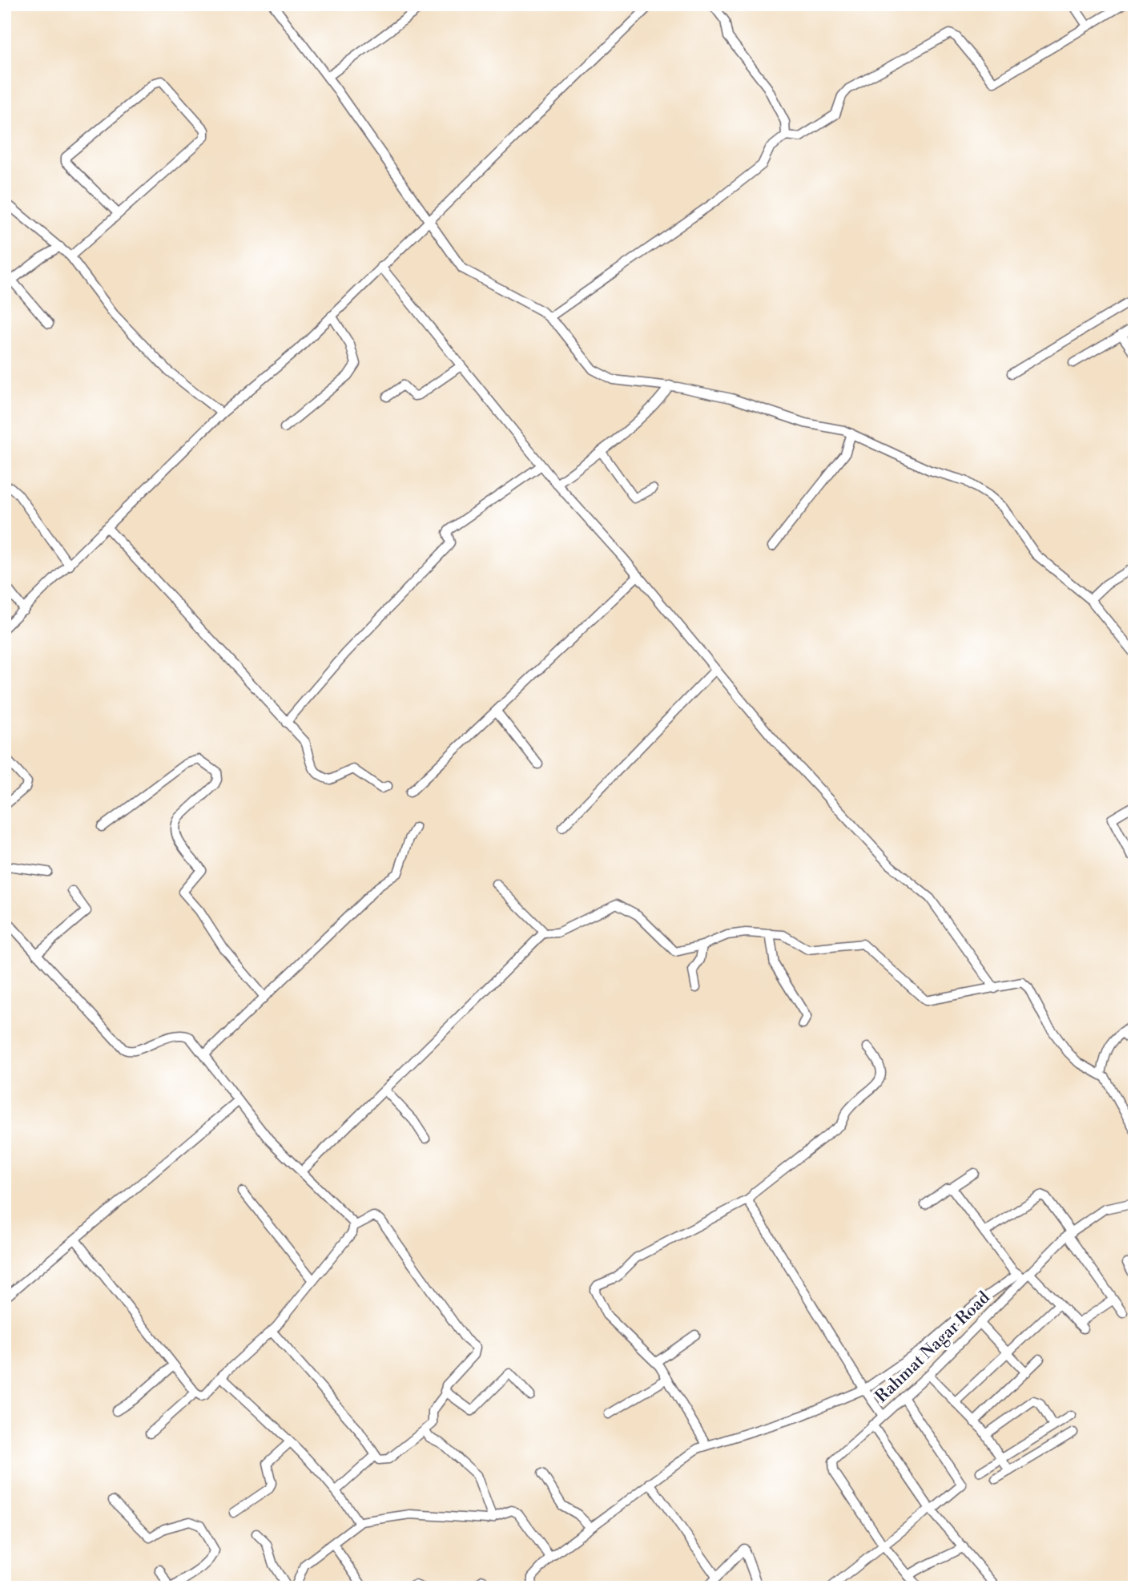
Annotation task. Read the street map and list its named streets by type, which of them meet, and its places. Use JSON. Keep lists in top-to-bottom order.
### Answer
{
  "streets": {
    "street": ["Rahmat Nagar Road"]
  }
}
